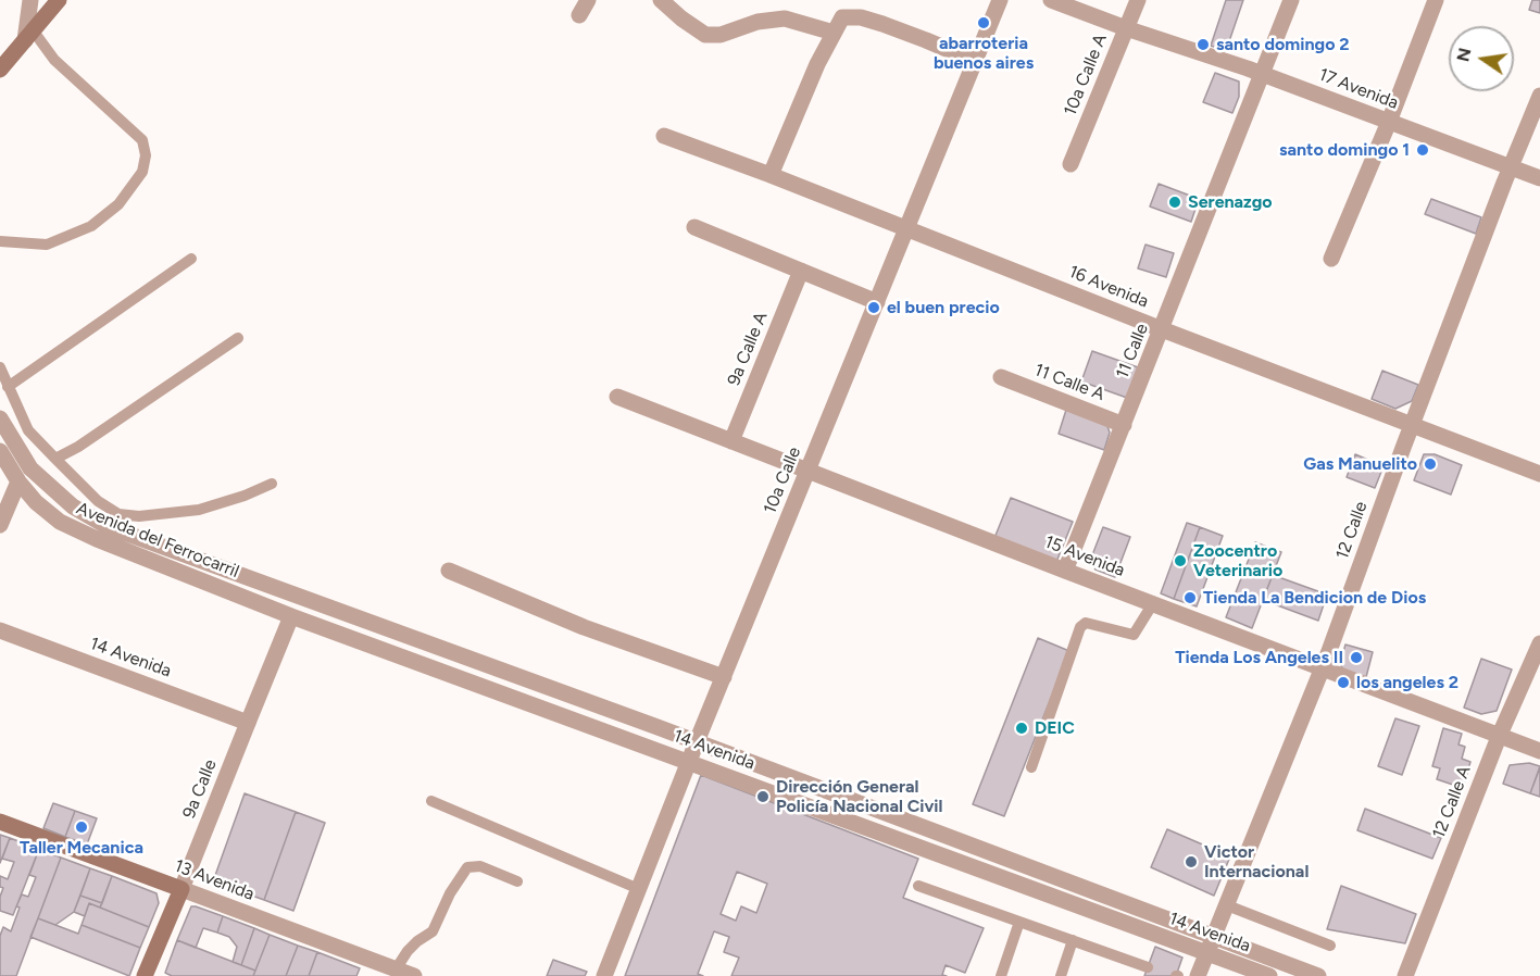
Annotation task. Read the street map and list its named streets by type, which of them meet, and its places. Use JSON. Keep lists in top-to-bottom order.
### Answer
{
  "streets": {
    "main road": ["9a Calle", "13 Avenida"],
    "street": [
      "10a Calle A",
      "17 Avenida",
      "16 Avenida",
      "9a Calle A",
      "11 Calle",
      "11 Calle A",
      "10a Calle",
      "12 Calle",
      "Avenida del Ferrocarril",
      "15 Avenida",
      "14 Avenida",
      "12 Calle A"
    ]
  },
  "crossings": [
    ["10a Calle A", "17 Avenida"],
    ["17 Avenida", "11 Calle"],
    ["17 Avenida", "12 Calle"],
    ["16 Avenida", "11 Calle"],
    ["16 Avenida", "10a Calle"],
    ["16 Avenida", "12 Calle"],
    ["9a Calle A", "15 Avenida"],
    ["11 Calle", "11 Calle A"],
    ["11 Calle", "15 Avenida"],
    ["10a Calle", "15 Avenida"],
    ["10a Calle", "14 Avenida"],
    ["12 Calle", "15 Avenida"],
    ["12 Calle", "14 Avenida"],
    ["Avenida del Ferrocarril", "14 Avenida"],
    ["Avenida del Ferrocarril", "9a Calle"],
    ["15 Avenida", "12 Calle A"],
    ["14 Avenida", "9a Calle"],
    ["9a Calle", "13 Avenida"]
  ],
  "places": [
    "abarroteria buenos aires",
    "santo domingo 2",
    "santo domingo 1",
    "Serenazgo",
    "el buen precio",
    "Gas Manuelito",
    "Zoocentro Veterinario",
    "Tienda La Bendicion de Dios",
    "Tienda Los Angeles II",
    "los angeles 2",
    "DEIC",
    "Dirección General Policía Nacional Civil",
    "Taller Mecanica",
    "Victor Internacional"
  ],
  "north": "left"
}
